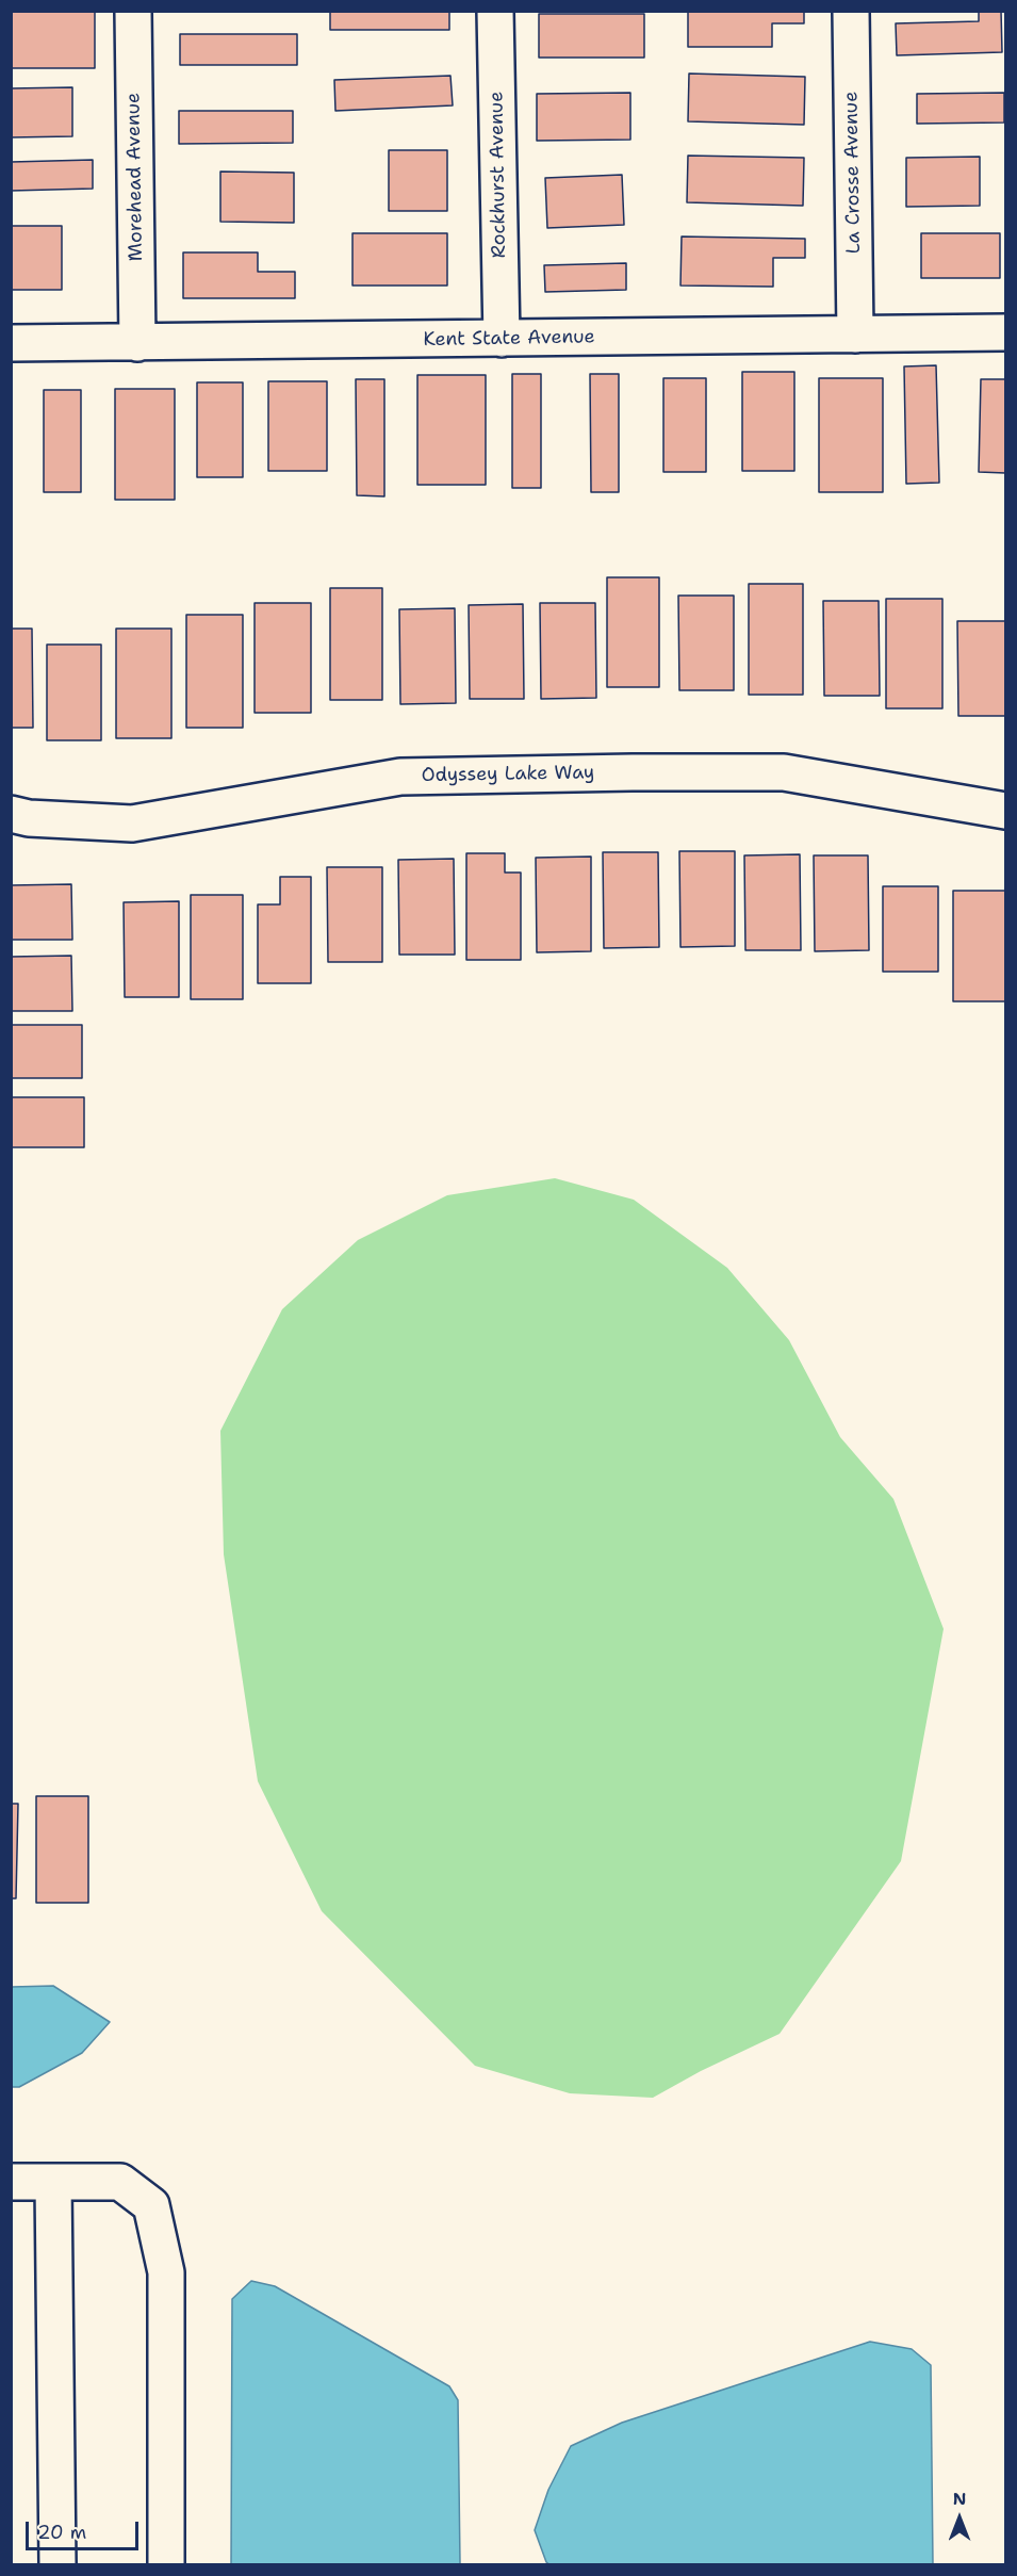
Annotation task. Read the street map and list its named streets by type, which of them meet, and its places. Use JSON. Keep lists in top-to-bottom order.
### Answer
{
  "streets": {
    "street": [
      "La Crosse Avenue",
      "Rockhurst Avenue",
      "Morehead Avenue",
      "Kent State Avenue",
      "Odyssey Lake Way"
    ]
  },
  "crossings": [
    ["La Crosse Avenue", "Kent State Avenue"],
    ["Rockhurst Avenue", "Kent State Avenue"],
    ["Morehead Avenue", "Kent State Avenue"]
  ],
  "scale_bar": "20 m",
  "north": "top"
}
